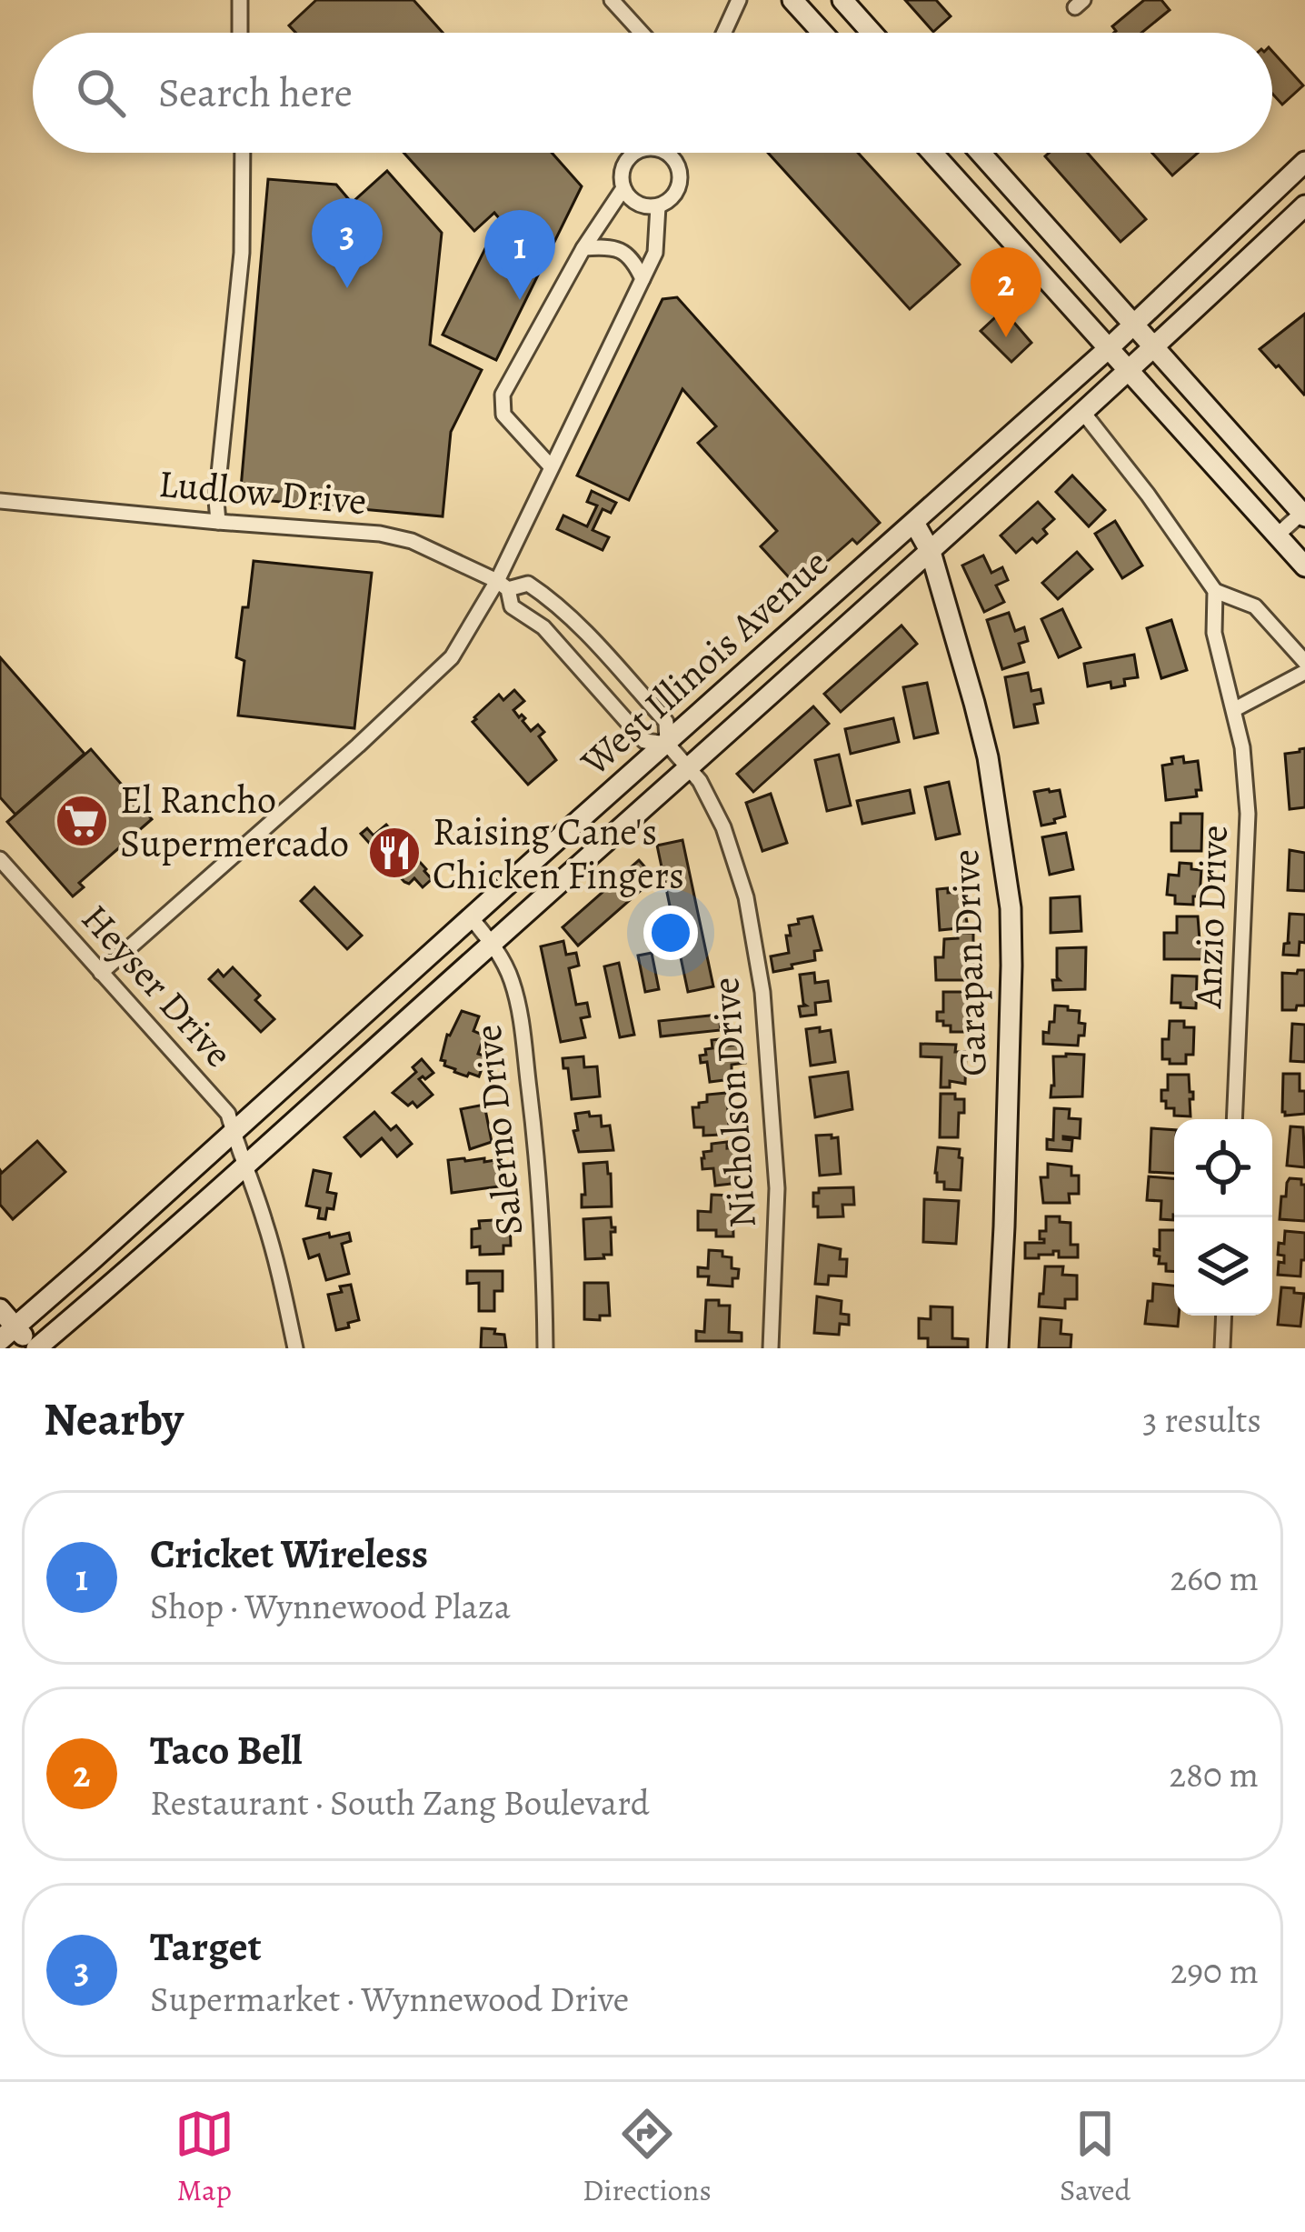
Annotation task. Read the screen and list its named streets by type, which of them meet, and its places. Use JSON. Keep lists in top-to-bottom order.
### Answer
{
  "streets": {
    "main road": ["West Illinois Avenue", "Garapan Drive"],
    "street": [
      "Ludlow Drive",
      "Anzio Drive",
      "Heyser Drive",
      "Nicholson Drive",
      "Salerno Drive"
    ]
  },
  "crossings": [
    ["Ludlow Drive", "West Illinois Avenue"],
    ["Ludlow Drive", "Nicholson Drive"],
    ["West Illinois Avenue", "Garapan Drive"],
    ["West Illinois Avenue", "Heyser Drive"],
    ["West Illinois Avenue", "Nicholson Drive"],
    ["West Illinois Avenue", "Salerno Drive"]
  ],
  "places": {
    "supermarket": ["El Rancho Supermercado"],
    "restaurant": ["Raising Cane's Chicken Fingers"]
  },
  "page": {
    "search": "Search here",
    "pins": ["3", "1", "2"],
    "heading": ["Nearby", "3 results"],
    "list": [
      {
        "mark": "1",
        "name": "Cricket Wireless",
        "note": "Shop · Wynnewood Plaza",
        "value": "260 m"
      },
      {
        "mark": "2",
        "name": "Taco Bell",
        "note": "Restaurant · South Zang Boulevard",
        "value": "280 m"
      },
      {
        "mark": "3",
        "name": "Target",
        "note": "Supermarket · Wynnewood Drive",
        "value": "290 m"
      }
    ],
    "nav": ["Map", "Directions", "Saved"]
  }
}
